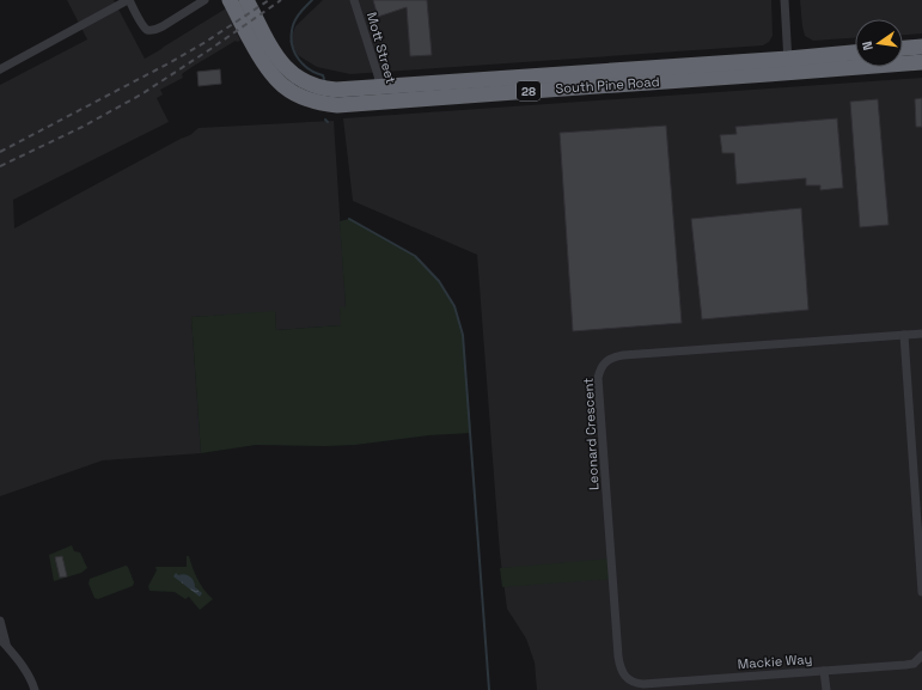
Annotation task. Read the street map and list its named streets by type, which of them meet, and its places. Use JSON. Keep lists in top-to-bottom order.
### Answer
{
  "streets": {
    "highway": ["South Pine Road", "28"],
    "street": ["Mott Street", "Leonard Crescent", "Mackie Way"]
  },
  "crossings": [
    ["Mott Street", "South Pine Road"],
    ["Leonard Crescent", "Mackie Way"]
  ],
  "north": "left"
}
